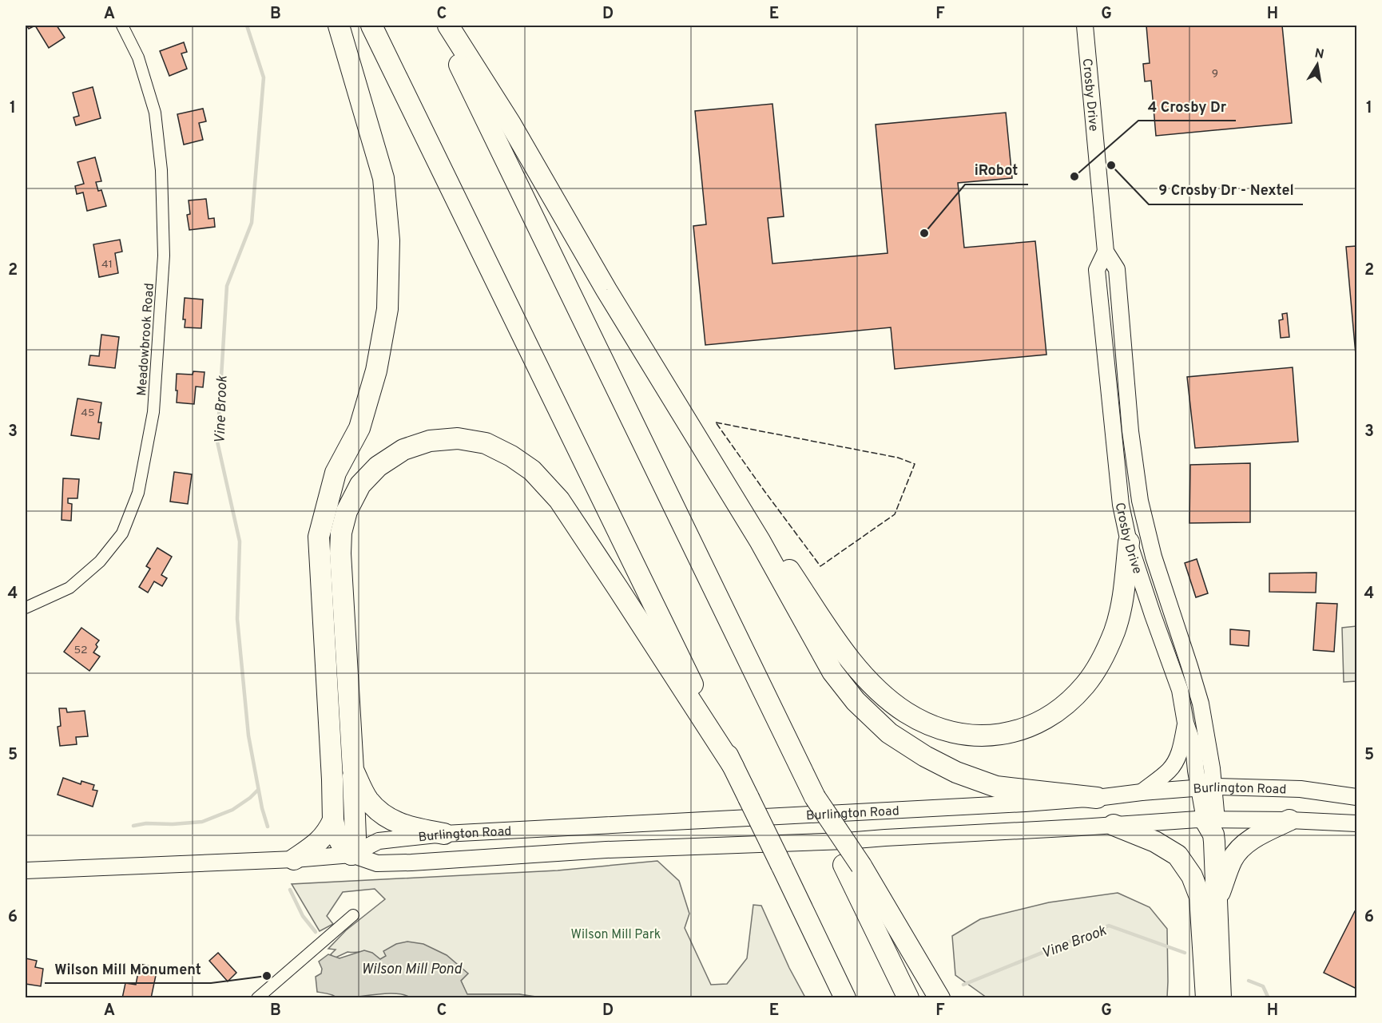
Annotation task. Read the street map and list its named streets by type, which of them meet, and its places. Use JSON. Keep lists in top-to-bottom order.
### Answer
{
  "streets": {
    "main road": ["Crosby Drive", "Burlington Road"],
    "street": ["Meadowbrook Road"]
  },
  "crossings": [
    ["Crosby Drive", "Burlington Road"]
  ],
  "water": ["Vine Brook", "Wilson Mill Pond"],
  "parks": ["Wilson Mill Park"],
  "places": [
    "9 Crosby Dr - Nextel",
    "4 Crosby Dr",
    "iRobot",
    "Wilson Mill Monument"
  ],
  "house_numbers": [
    "9",
    "41",
    "45",
    "52"
  ],
  "north": "top",
  "grid": {
    "columns": [
      "A",
      "B",
      "C",
      "D",
      "E",
      "F",
      "G",
      "H"
    ],
    "rows": [
      "1",
      "2",
      "3",
      "4",
      "5",
      "6"
    ]
  }
}
